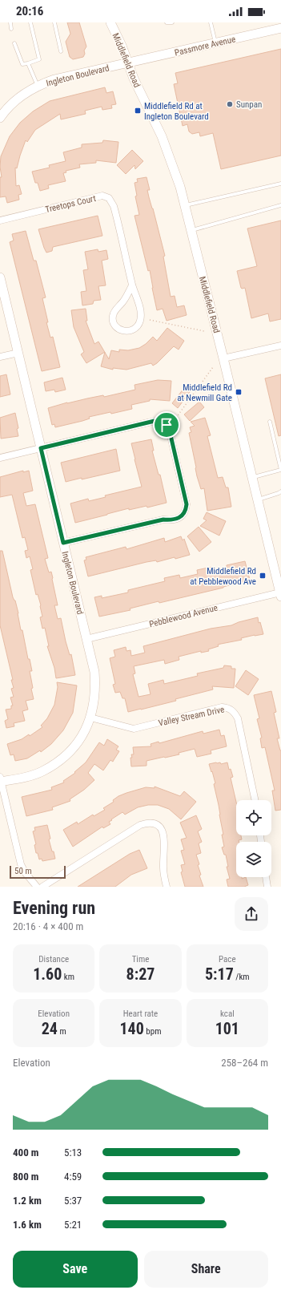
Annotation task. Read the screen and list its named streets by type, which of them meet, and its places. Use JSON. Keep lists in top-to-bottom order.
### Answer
{
  "streets": {
    "street": [
      "Passmore Avenue",
      "Middlefield Road",
      "Ingleton Boulevard",
      "Treetops Court",
      "Pebblewood Avenue",
      "Valley Stream Drive"
    ]
  },
  "crossings": [
    ["Passmore Avenue", "Middlefield Road"],
    ["Passmore Avenue", "Ingleton Boulevard"],
    ["Middlefield Road", "Ingleton Boulevard"],
    ["Middlefield Road", "Pebblewood Avenue"],
    ["Ingleton Boulevard", "Pebblewood Avenue"],
    ["Ingleton Boulevard", "Valley Stream Drive"]
  ],
  "places": {
    "other": ["Sunpan"],
    "transit": ["Middlefield Rd at Ingleton Boulevard", "Middlefield Rd at Newmill Gate", "Middlefield Rd at Pebblewood Ave"]
  },
  "scale_bar": "50 m",
  "page": {
    "status": "20:16",
    "scale": "50 m",
    "heading": ["Evening run", "20:16 · 4 × 400 m"],
    "stats": [
      ["Distance", "1.60 km"],
      ["Time", "8:27"],
      ["Pace", "5:17 /km"],
      ["Elevation", "24 m"],
      ["Heart rate", "140 bpm"],
      ["kcal", "101"]
    ],
    "chart": ["Elevation", "258–264 m"],
    "list": [
      {
        "name": "400 m",
        "note": "5:13"
      },
      {
        "name": "800 m",
        "note": "4:59"
      },
      {
        "name": "1.2 km",
        "note": "5:37"
      },
      {
        "name": "1.6 km",
        "note": "5:21"
      }
    ],
    "buttons": ["Save", "Share"]
  }
}
